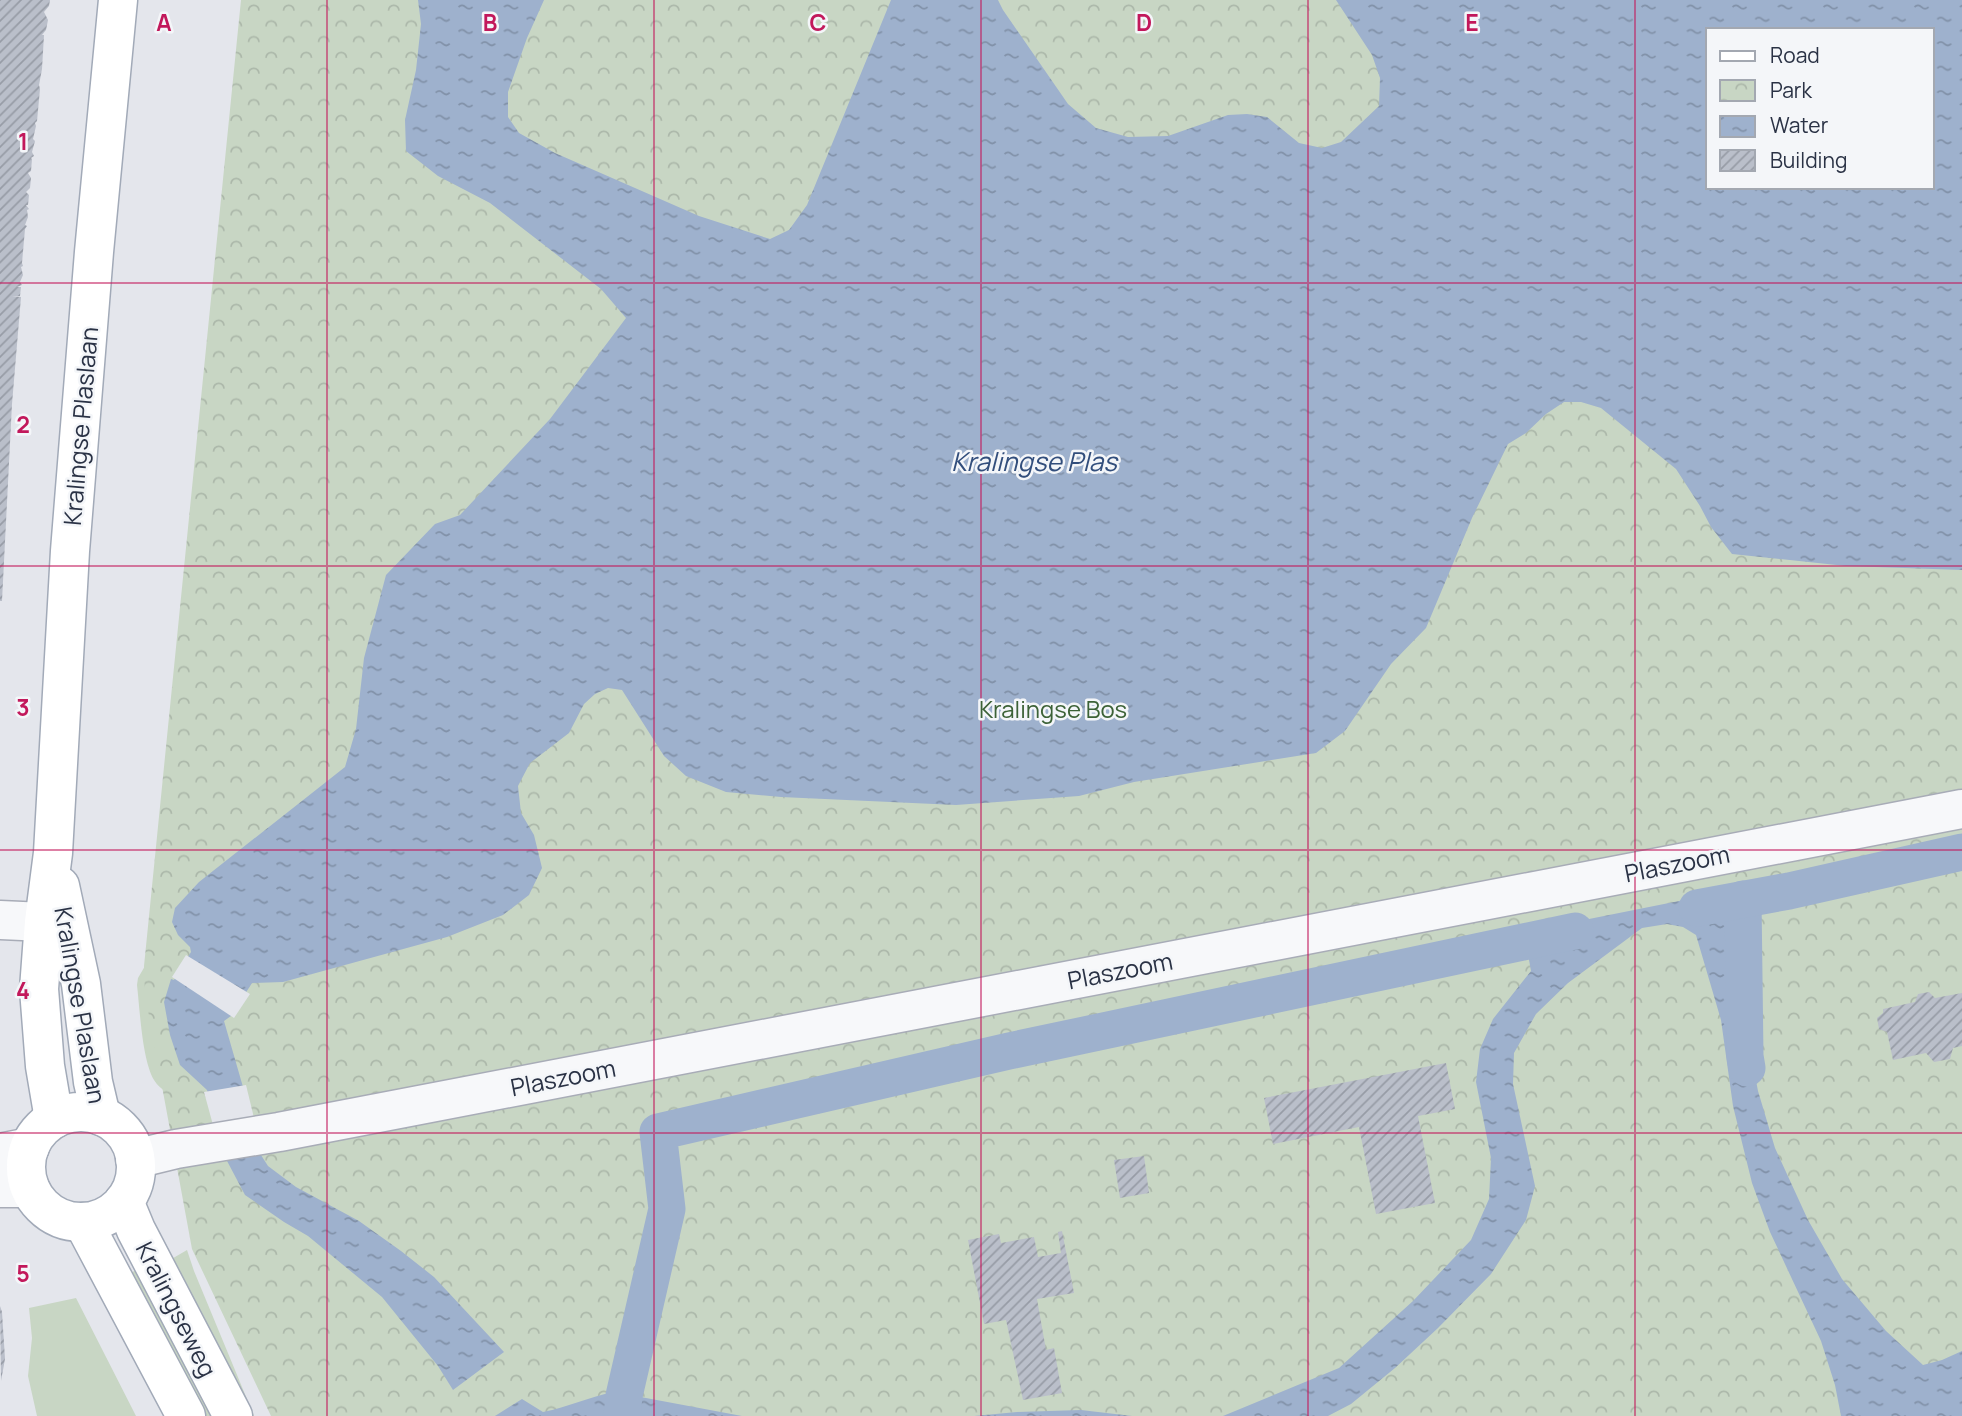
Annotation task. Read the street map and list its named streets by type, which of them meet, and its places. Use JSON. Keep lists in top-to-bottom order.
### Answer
{
  "streets": {
    "main road": ["Kralingse Plaslaan", "Kralingseweg"],
    "street": ["Plaszoom"]
  },
  "crossings": [
    ["Kralingse Plaslaan", "Plaszoom"],
    ["Kralingse Plaslaan", "Kralingseweg"],
    ["Plaszoom", "Kralingseweg"]
  ],
  "water": ["Kralingse Plas"],
  "parks": ["Kralingse Bos"],
  "legend": [
    "Road",
    "Park",
    "Water",
    "Building"
  ],
  "grid": {
    "columns": [
      "A",
      "B",
      "C",
      "D",
      "E"
    ],
    "rows": [
      "1",
      "2",
      "3",
      "4",
      "5"
    ]
  }
}
